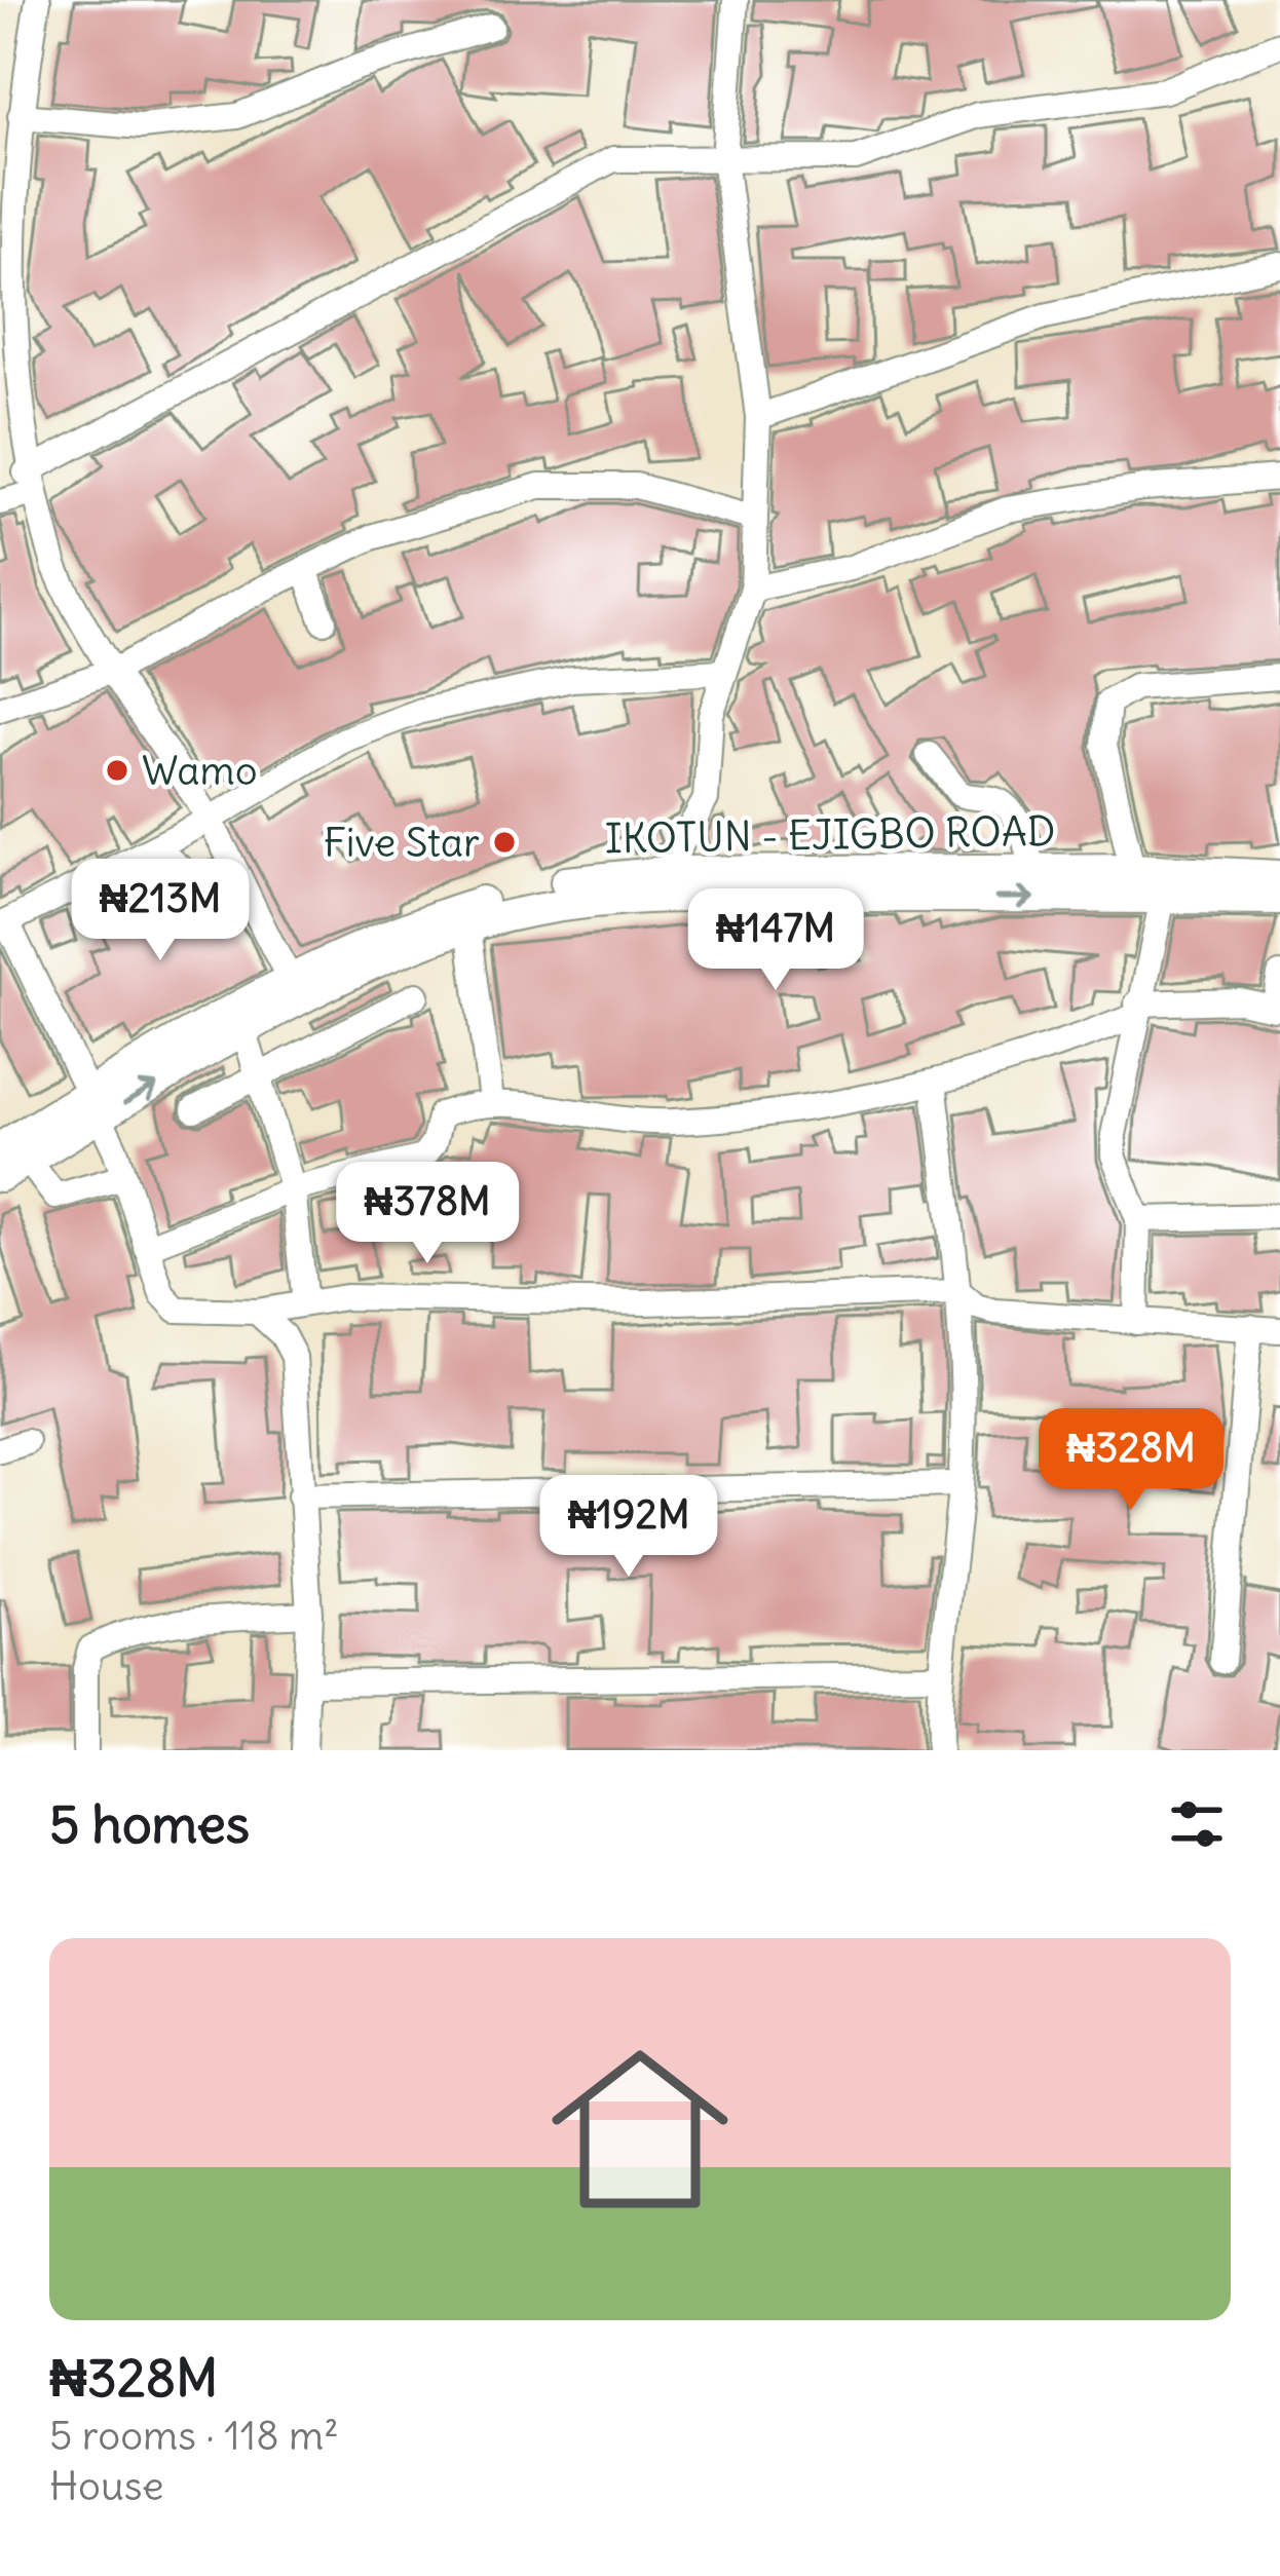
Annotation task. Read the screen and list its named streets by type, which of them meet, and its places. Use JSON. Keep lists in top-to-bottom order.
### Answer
{
  "streets": {
    "main road": ["IKOTUN - EJIGBO ROAD"]
  },
  "places": ["Wamo", "Five Star"],
  "page": {
    "price": [
      "₦213M",
      "₦147M",
      "₦378M",
      "₦328M",
      "₦192M"
    ],
    "heading": "5 homes",
    "list": [
      {
        "name": "₦328M",
        "note": "5 rooms · 118 m² · House"
      }
    ]
  }
}
